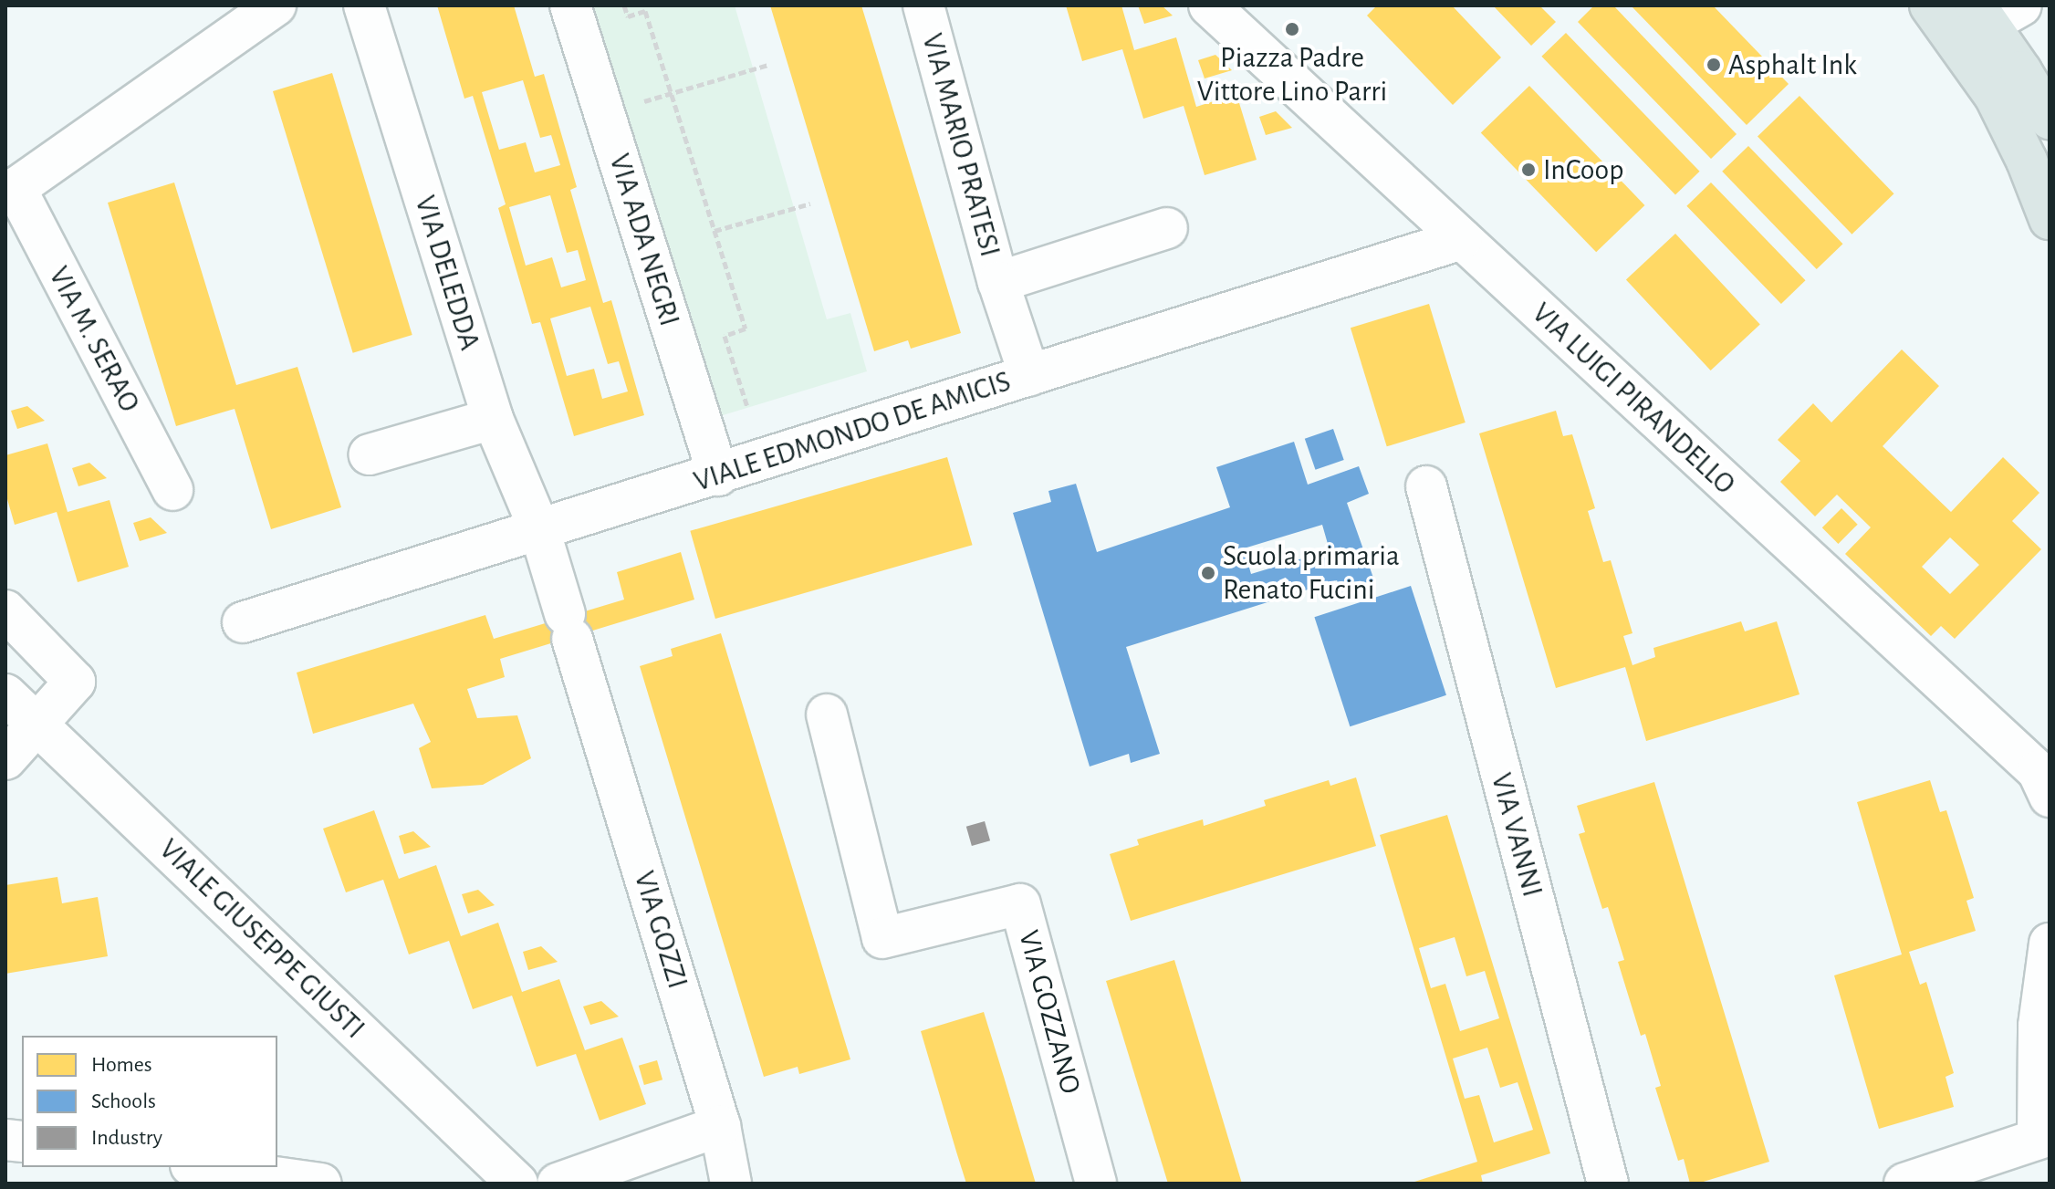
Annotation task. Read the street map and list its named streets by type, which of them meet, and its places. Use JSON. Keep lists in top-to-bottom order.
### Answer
{
  "streets": {
    "street": [
      "VIA MARIO PRATESI",
      "VIA ADA NEGRI",
      "VIA DELEDDA",
      "VIA M. SERAO",
      "VIA LUIGI PIRANDELLO",
      "VIALE EDMONDO DE AMICIS",
      "VIA VANNI",
      "VIA GOZZI",
      "VIALE GIUSEPPE GIUSTI",
      "VIA GOZZANO"
    ]
  },
  "crossings": [
    ["VIA ADA NEGRI", "VIALE EDMONDO DE AMICIS"],
    ["VIA DELEDDA", "VIALE EDMONDO DE AMICIS"],
    ["VIA DELEDDA", "VIA GOZZI"],
    ["VIA LUIGI PIRANDELLO", "VIALE EDMONDO DE AMICIS"],
    ["VIALE EDMONDO DE AMICIS", "VIA GOZZI"]
  ],
  "places": [
    "Piazza Padre Vittore Lino Parri",
    "Asphalt Ink",
    "InCoop",
    "Scuola primaria Renato Fucini"
  ],
  "legend": ["Homes", "Schools", "Industry"]
}
